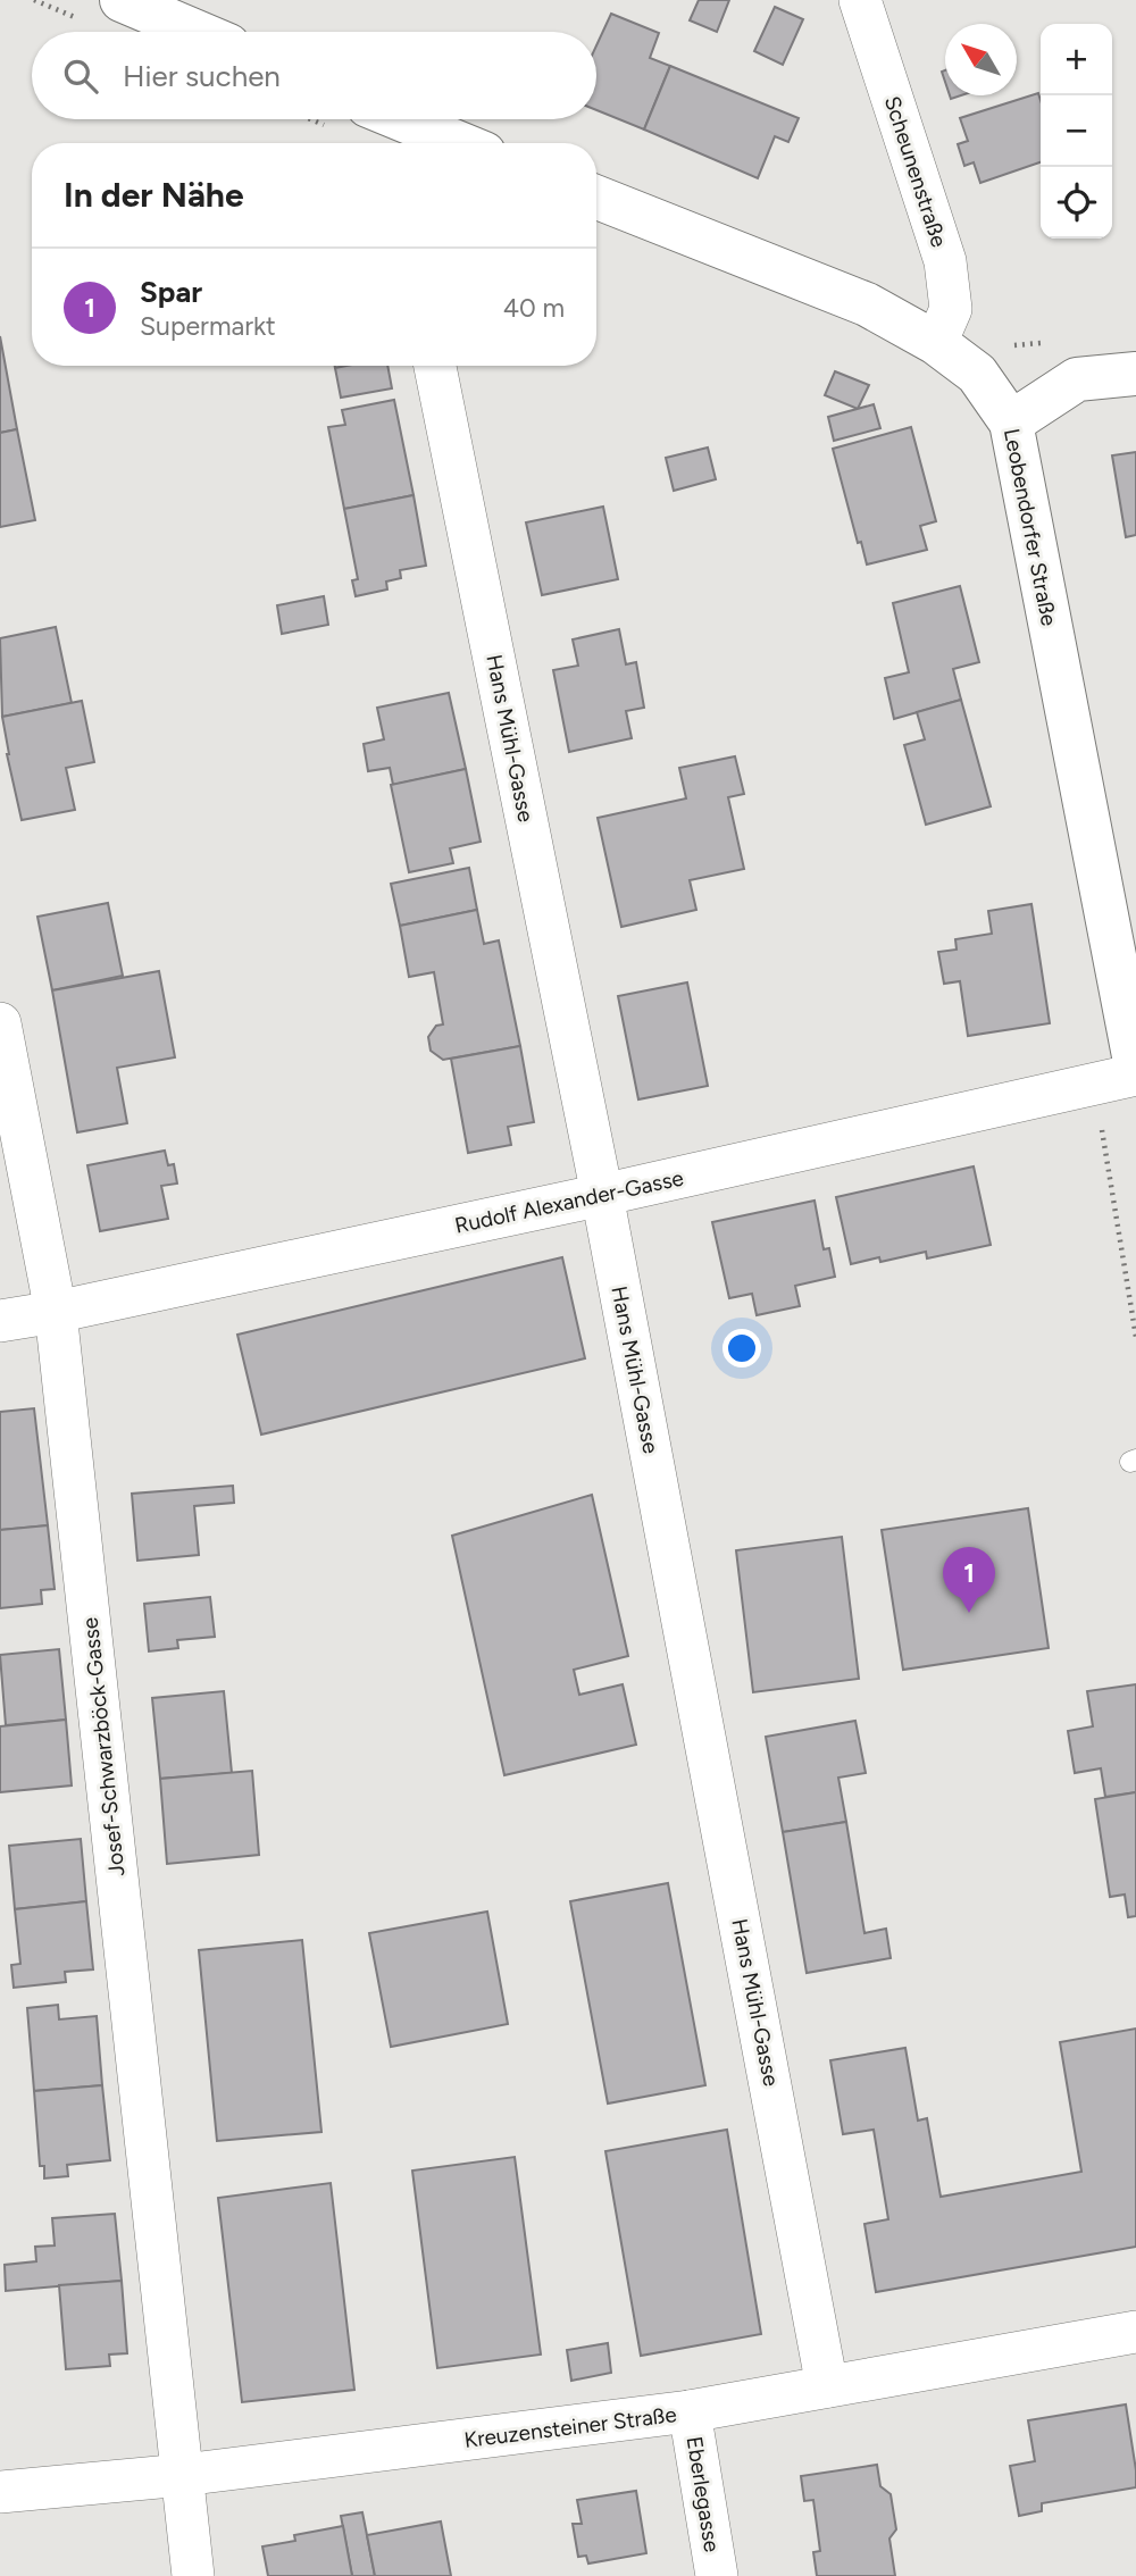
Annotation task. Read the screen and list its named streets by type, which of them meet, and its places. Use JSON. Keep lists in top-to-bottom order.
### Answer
{
  "streets": {
    "main road": ["Leobendorfer Straße"],
    "street": [
      "Scheunenstraße",
      "Hans Mühl-Gasse",
      "Rudolf Alexander-Gasse",
      "Josef-Schwarzböck-Gasse",
      "Kreuzensteiner Straße",
      "Eberlegasse"
    ]
  },
  "crossings": [
    ["Scheunenstraße", "Leobendorfer Straße"],
    ["Hans Mühl-Gasse", "Rudolf Alexander-Gasse"],
    ["Hans Mühl-Gasse", "Kreuzensteiner Straße"],
    ["Rudolf Alexander-Gasse", "Josef-Schwarzböck-Gasse"],
    ["Josef-Schwarzböck-Gasse", "Kreuzensteiner Straße"],
    ["Kreuzensteiner Straße", "Eberlegasse"]
  ],
  "north": "top left",
  "page": {
    "map_buttons": ["+", "−"],
    "search": "Hier suchen",
    "heading": "In der Nähe",
    "list": [
      {
        "mark": "1",
        "name": "Spar",
        "note": "Supermarkt",
        "value": "40 m"
      }
    ],
    "pins": "1"
  }
}
